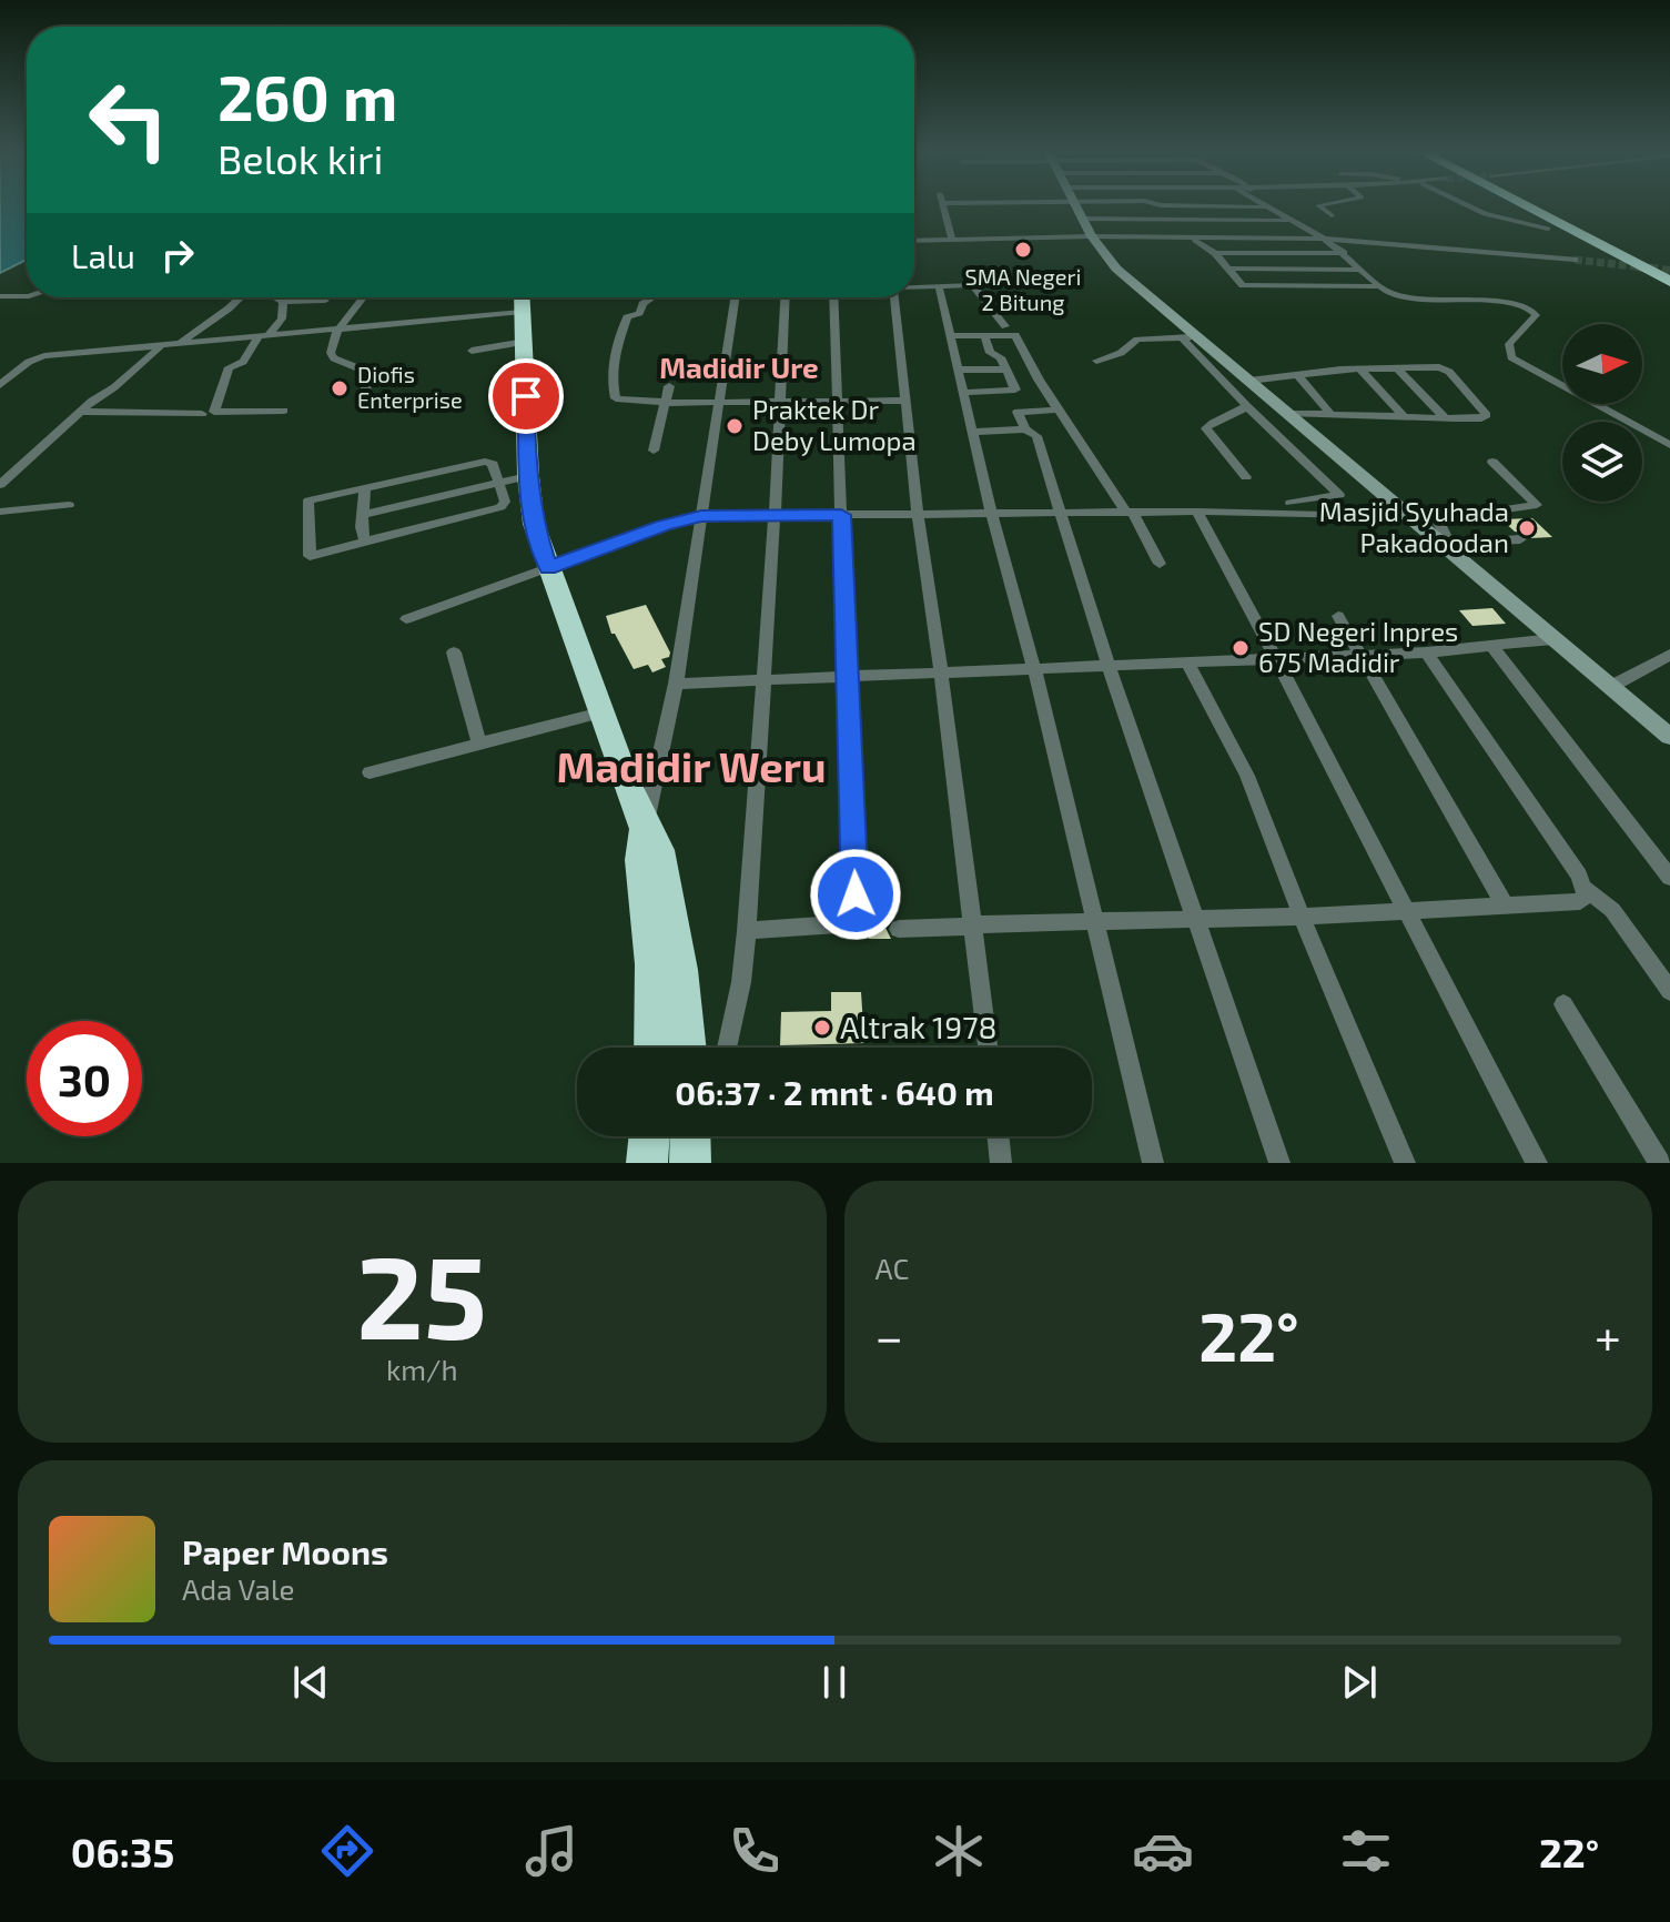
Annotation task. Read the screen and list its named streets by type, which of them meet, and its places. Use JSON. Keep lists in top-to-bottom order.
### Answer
{
  "districts": ["Madidir Ure", "Madidir Weru"],
  "places": [
    "SMA Negeri 2 Bitung",
    "Diofis Enterprise",
    "Praktek Dr Deby Lumopa",
    "Masjid Syuhada Pakadoodan",
    "SD Negeri Inpres 675 Madidir",
    "Altrak 1978"
  ],
  "north": "right",
  "page": {
    "turn": ["260 m", "Belok kiri"],
    "then": "Lalu",
    "limit": "30",
    "trip": "06:37 · 2 mnt · 640 m",
    "tile": [
      ["25", "km/h"],
      "AC"
    ],
    "heat": ["−", "22°", "+"],
    "song": ["Paper Moons", "Ada Vale"],
    "tabs": ["06:35", "22°"]
  }
}
